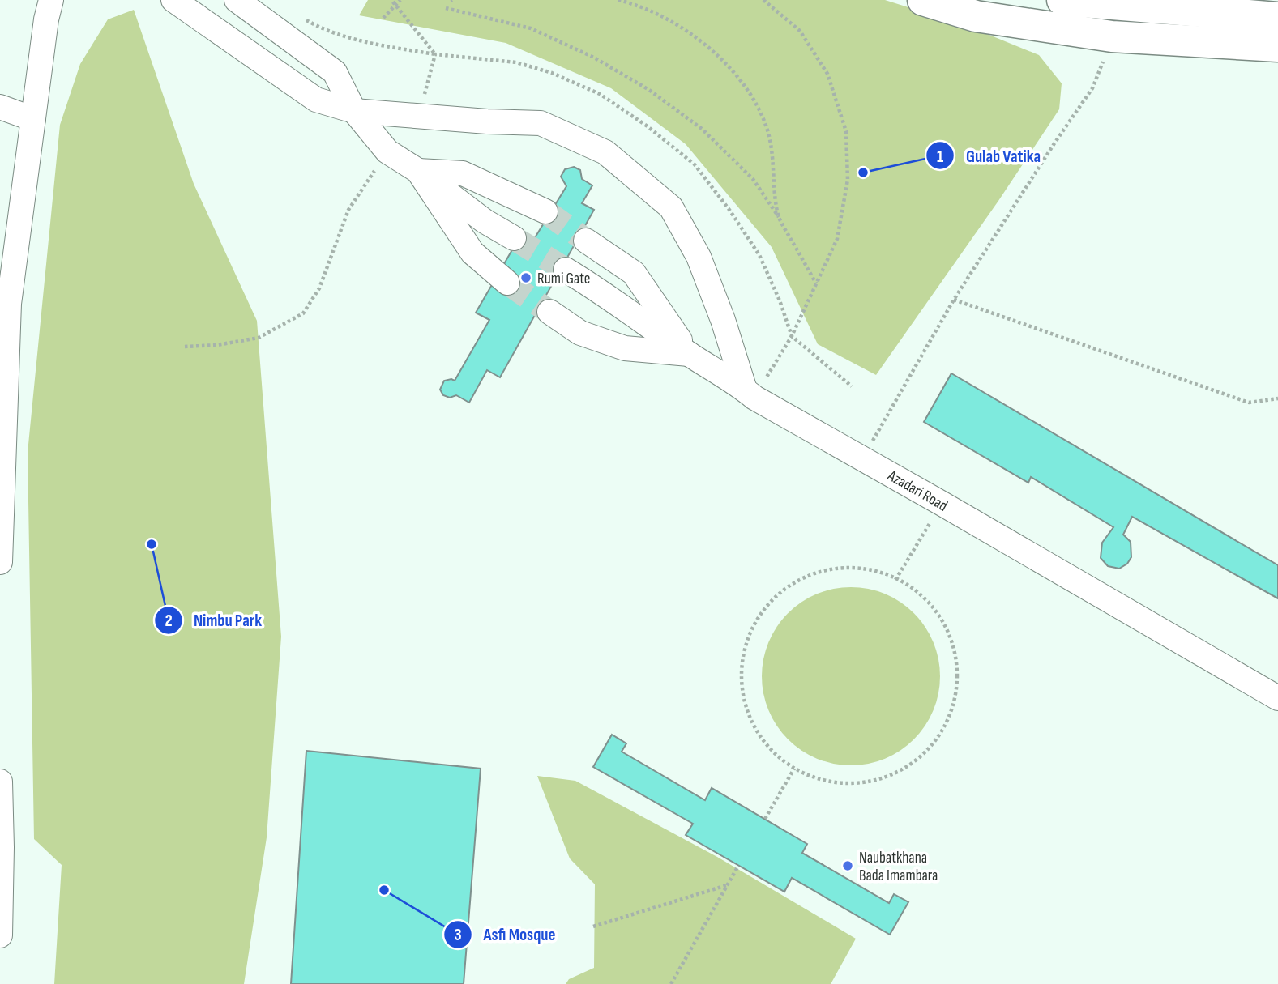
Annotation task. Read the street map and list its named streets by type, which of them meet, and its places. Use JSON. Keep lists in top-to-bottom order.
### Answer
{
  "streets": {
    "street": ["Azadari Road"]
  },
  "places": [
    "Gulab Vatika",
    "Rumi Gate",
    "Nimbu Park",
    "Naubatkhana Bada Imambara",
    "Asfi Mosque"
  ]
}
